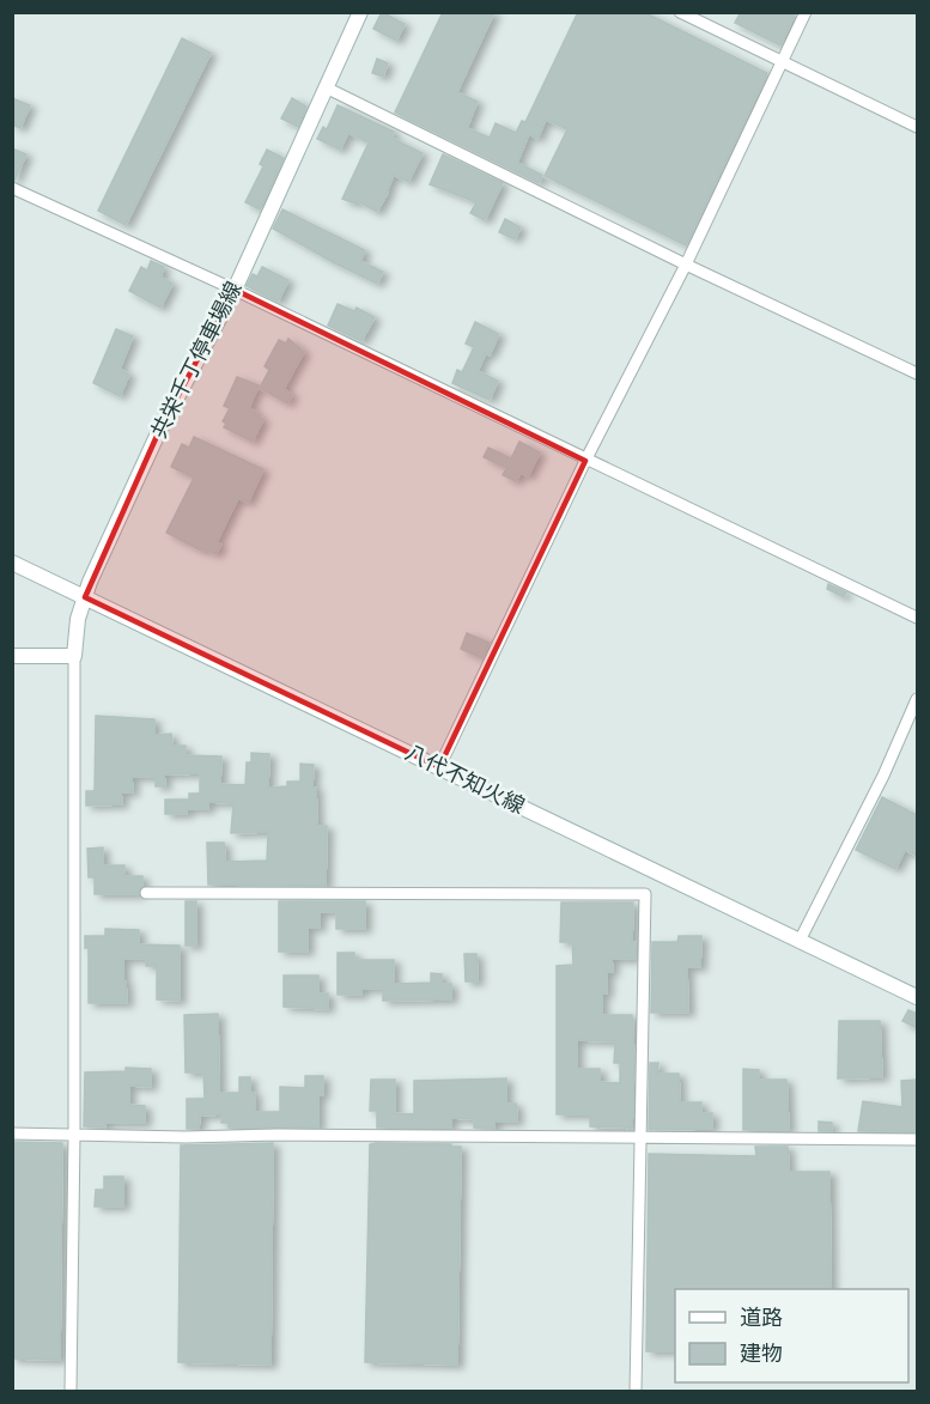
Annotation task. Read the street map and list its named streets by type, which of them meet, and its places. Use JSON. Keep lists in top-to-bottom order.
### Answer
{
  "streets": {
    "main road": ["共栄千丁停車場線", "八代不知火線"]
  },
  "crossings": [
    ["共栄千丁停車場線", "八代不知火線"]
  ],
  "legend": ["道路", "建物"]
}
